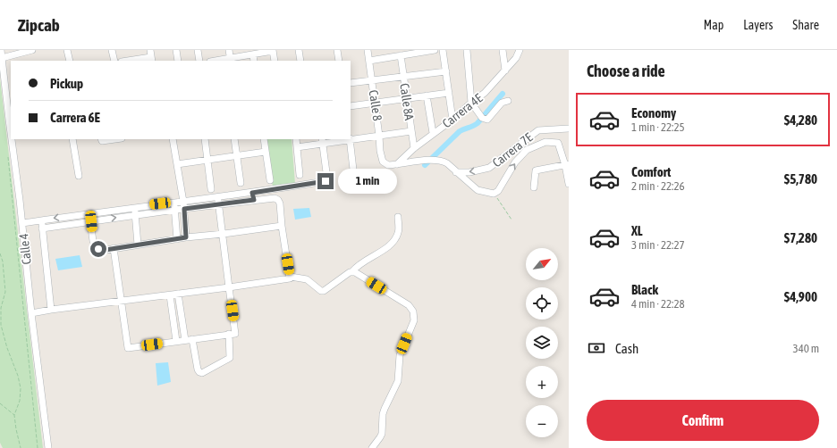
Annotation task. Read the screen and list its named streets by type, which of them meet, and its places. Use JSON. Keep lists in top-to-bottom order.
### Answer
{
  "streets": {
    "street": [
      "Calle 8A",
      "Calle 8",
      "Carrera 4E",
      "Carrera 7E",
      "Calle 4"
    ]
  },
  "crossings": [
    ["Calle 8A", "Carrera 4E"],
    ["Calle 8", "Carrera 4E"]
  ],
  "one_way": ["Carrera 7E"],
  "north": "top right",
  "page": {
    "header": "Zipcab",
    "nav": ["Map", "Layers", "Share"],
    "heading": "Choose a ride",
    "banner": ["Pickup", "Carrera 6E"],
    "list": [
      {
        "name": "Economy",
        "note": "1 min · 22:25",
        "value": "$4,280"
      },
      {
        "name": "Comfort",
        "note": "2 min · 22:26",
        "value": "$5,780"
      },
      {
        "name": "XL",
        "note": "3 min · 22:27",
        "value": "$7,280"
      },
      {
        "name": "Black",
        "note": "4 min · 22:28",
        "value": "$4,900"
      }
    ],
    "bubble": "1 min",
    "map_buttons": ["+", "−"],
    "pay": ["Cash", "340 m"],
    "buttons": "Confirm"
  }
}
